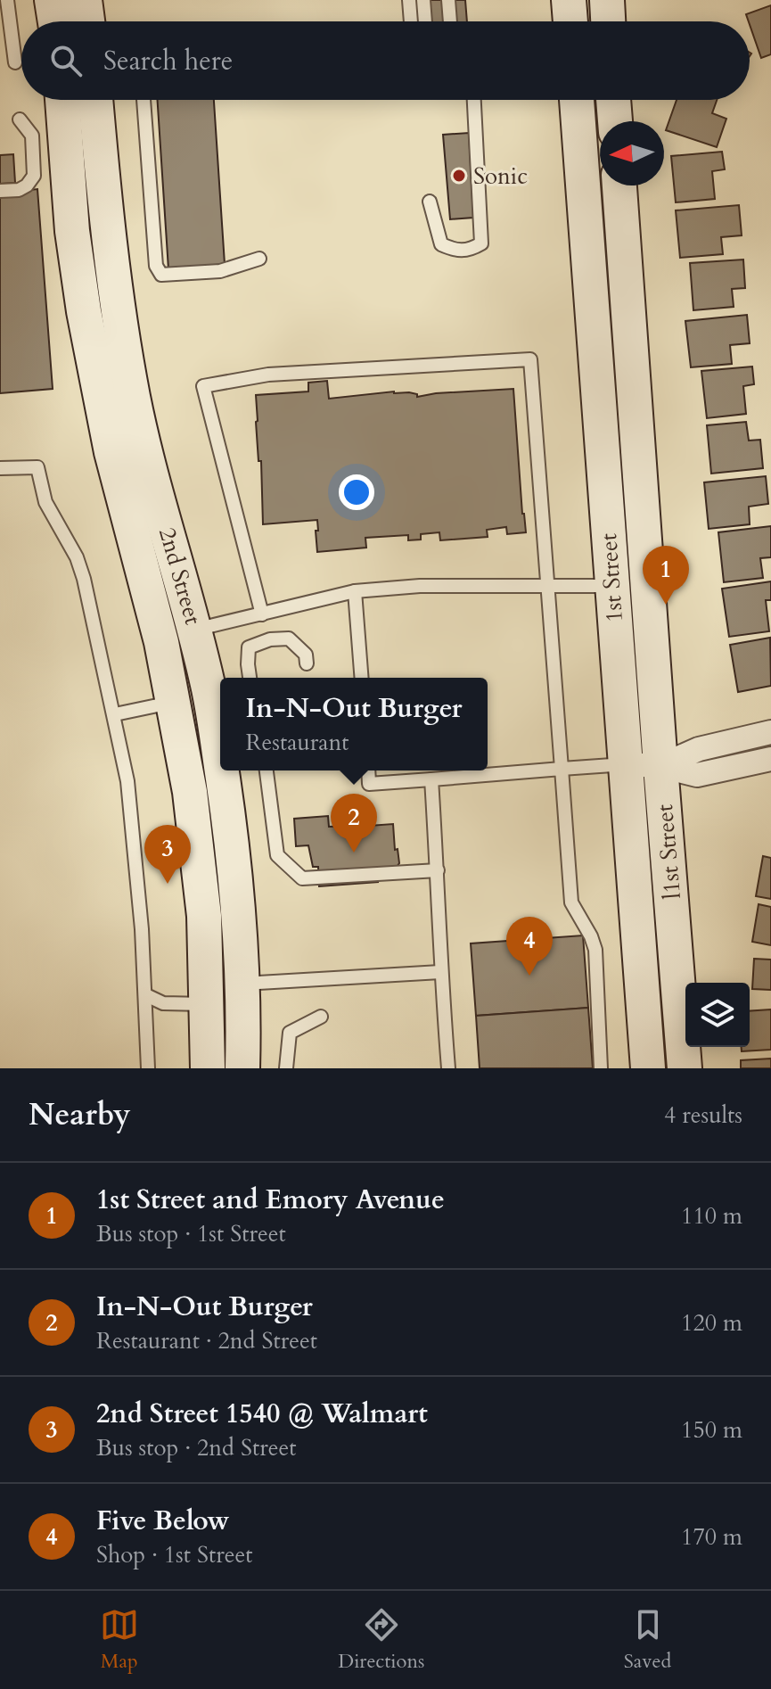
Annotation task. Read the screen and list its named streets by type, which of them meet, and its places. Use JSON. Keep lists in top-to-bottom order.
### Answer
{
  "streets": {
    "street": ["2nd Street", "1st Street", "l1st Street"]
  },
  "crossings": [
    ["1st Street", "l1st Street"]
  ],
  "places": ["Sonic"],
  "north": "left",
  "page": {
    "search": "Search here",
    "pins": [
      "1",
      "2",
      "3",
      "4"
    ],
    "popup": ["In-N-Out Burger", "Restaurant"],
    "heading": ["Nearby", "4 results"],
    "list": [
      {
        "mark": "1",
        "name": "1st Street and Emory Avenue",
        "note": "Bus stop · 1st Street",
        "value": "110 m"
      },
      {
        "mark": "2",
        "name": "In-N-Out Burger",
        "note": "Restaurant · 2nd Street",
        "value": "120 m"
      },
      {
        "mark": "3",
        "name": "2nd Street 1540 @ Walmart",
        "note": "Bus stop · 2nd Street",
        "value": "150 m"
      },
      {
        "mark": "4",
        "name": "Five Below",
        "note": "Shop · 1st Street",
        "value": "170 m"
      }
    ],
    "nav": ["Map", "Directions", "Saved"]
  }
}
